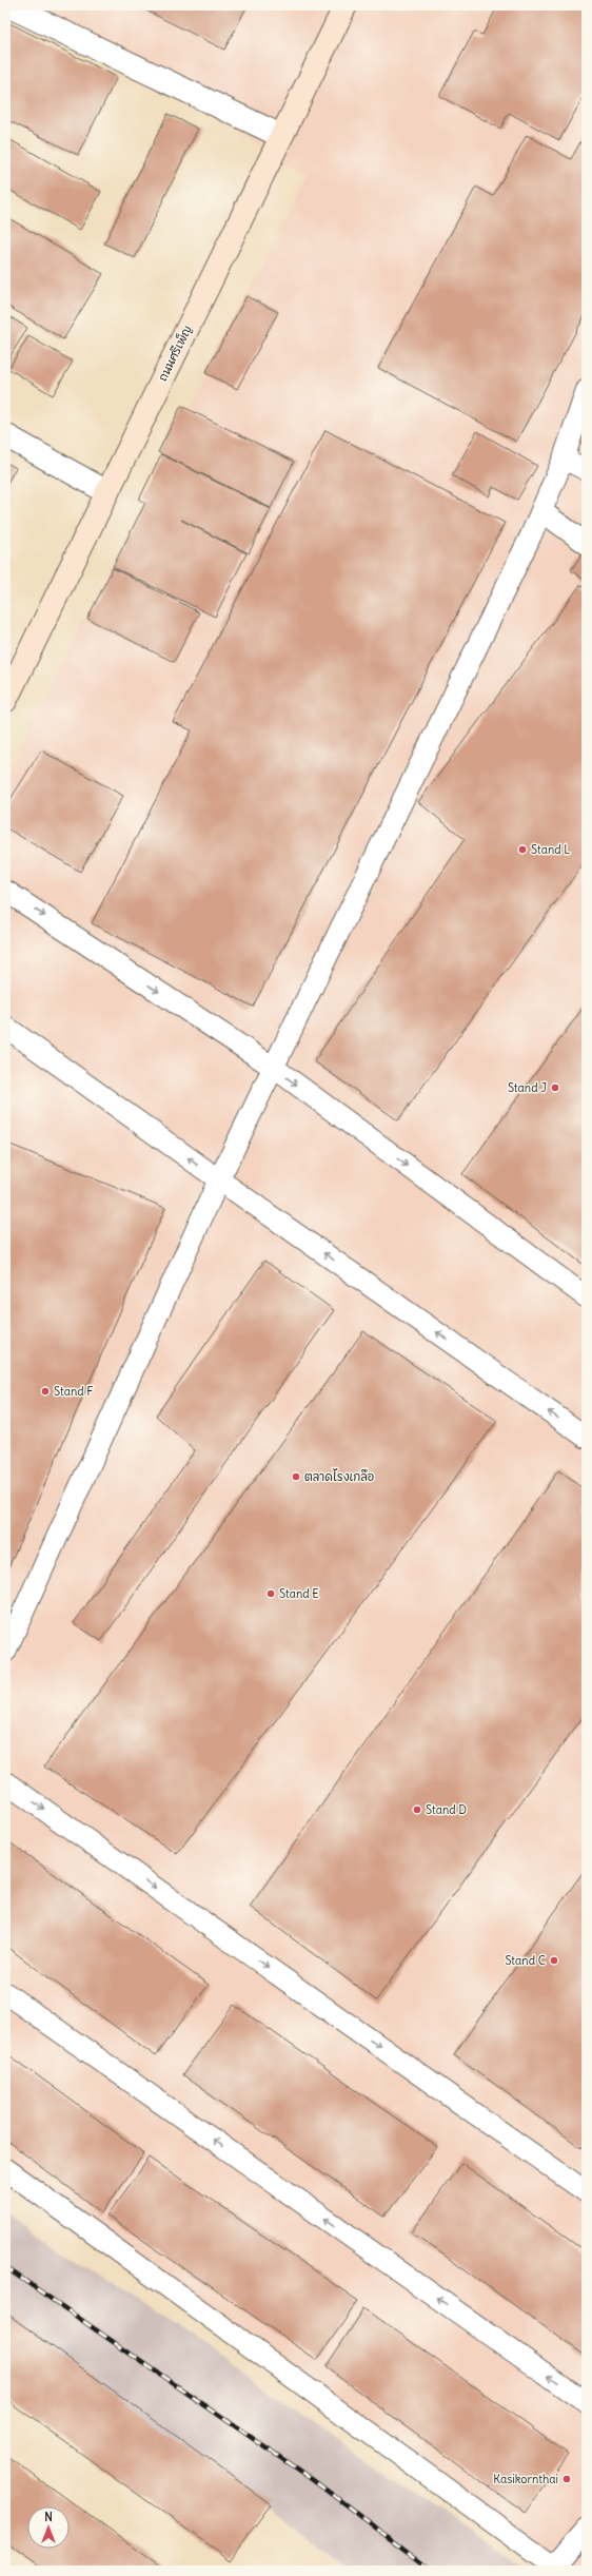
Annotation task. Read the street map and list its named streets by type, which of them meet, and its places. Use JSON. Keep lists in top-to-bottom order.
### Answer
{
  "streets": {
    "main road": ["ถนนศรีเพ็ญ"]
  },
  "places": [
    "Stand L",
    "Stand J",
    "Stand F",
    "ตลาดโรงเกลือ",
    "Stand E",
    "Stand D",
    "Stand C",
    "Kasikornthai"
  ],
  "north": "top"
}
